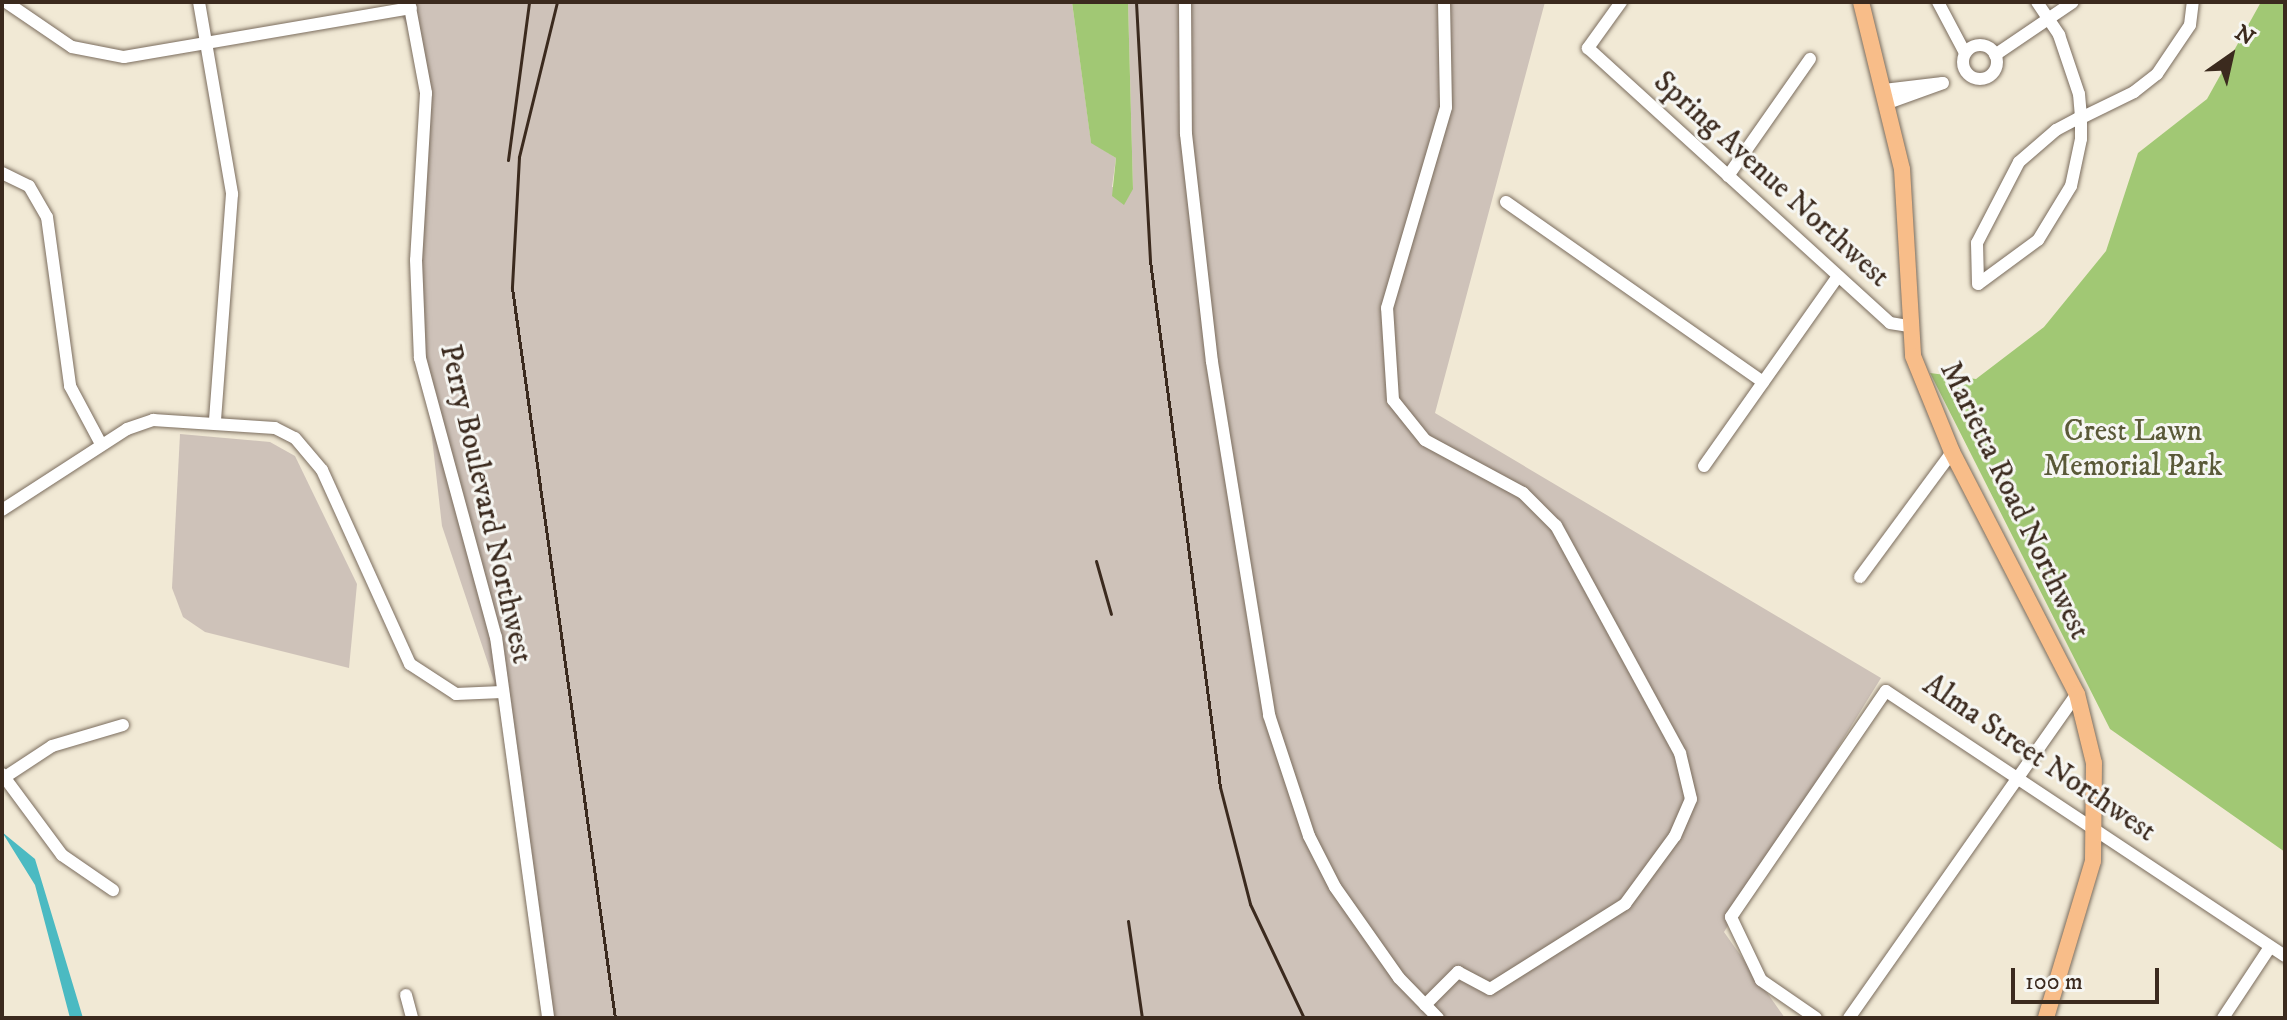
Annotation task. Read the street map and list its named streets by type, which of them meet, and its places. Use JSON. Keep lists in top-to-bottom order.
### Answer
{
  "streets": {
    "main road": ["Marietta Road Northwest"],
    "street": ["Spring Avenue Northwest", "Perry Boulevard Northwest", "Alma Street Northwest"]
  },
  "crossings": [
    ["Spring Avenue Northwest", "Marietta Road Northwest"],
    ["Marietta Road Northwest", "Alma Street Northwest"]
  ],
  "parks": ["Crest Lawn Memorial Park"],
  "scale_bar": "100 m",
  "north": "top right"
}
